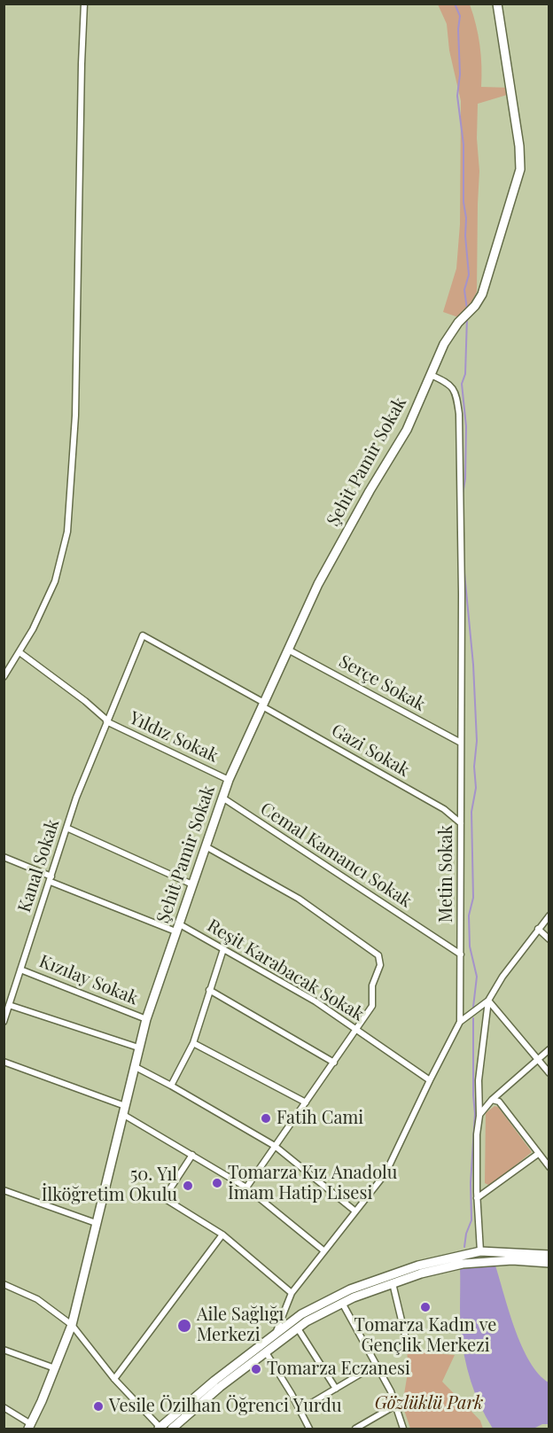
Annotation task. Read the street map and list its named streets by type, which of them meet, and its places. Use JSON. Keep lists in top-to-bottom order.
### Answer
{
  "streets": {
    "street": [
      "Şehit Pamir Sokak",
      "Serçe Sokak",
      "Yıldız Sokak",
      "Gazi Sokak",
      "Cemal Kamancı Sokak",
      "Kanal Sokak",
      "Metin Sokak",
      "Reşit Karabacak Sokak",
      "Kızılay Sokak"
    ]
  },
  "crossings": [
    ["Şehit Pamir Sokak", "Serçe Sokak"],
    ["Şehit Pamir Sokak", "Yıldız Sokak"],
    ["Şehit Pamir Sokak", "Gazi Sokak"],
    ["Şehit Pamir Sokak", "Cemal Kamancı Sokak"],
    ["Şehit Pamir Sokak", "Metin Sokak"],
    ["Şehit Pamir Sokak", "Reşit Karabacak Sokak"],
    ["Şehit Pamir Sokak", "Kızılay Sokak"],
    ["Serçe Sokak", "Metin Sokak"],
    ["Yıldız Sokak", "Kanal Sokak"],
    ["Gazi Sokak", "Kanal Sokak"],
    ["Gazi Sokak", "Metin Sokak"],
    ["Cemal Kamancı Sokak", "Metin Sokak"],
    ["Kanal Sokak", "Reşit Karabacak Sokak"],
    ["Kanal Sokak", "Kızılay Sokak"],
    ["Metin Sokak", "Reşit Karabacak Sokak"]
  ],
  "parks": ["Gözlüklü Park"],
  "places": [
    "Fatih Cami",
    "Tomarza Kız Anadolu İmam Hatip Lisesi",
    "50. Yıl İlköğretim Okulu",
    "Tomarza Kadın ve Gençlik Merkezi",
    "Aile Sağlığı Merkezi",
    "Tomarza Eczanesi",
    "Vesile Özilhan Öğrenci Yurdu"
  ]
}
